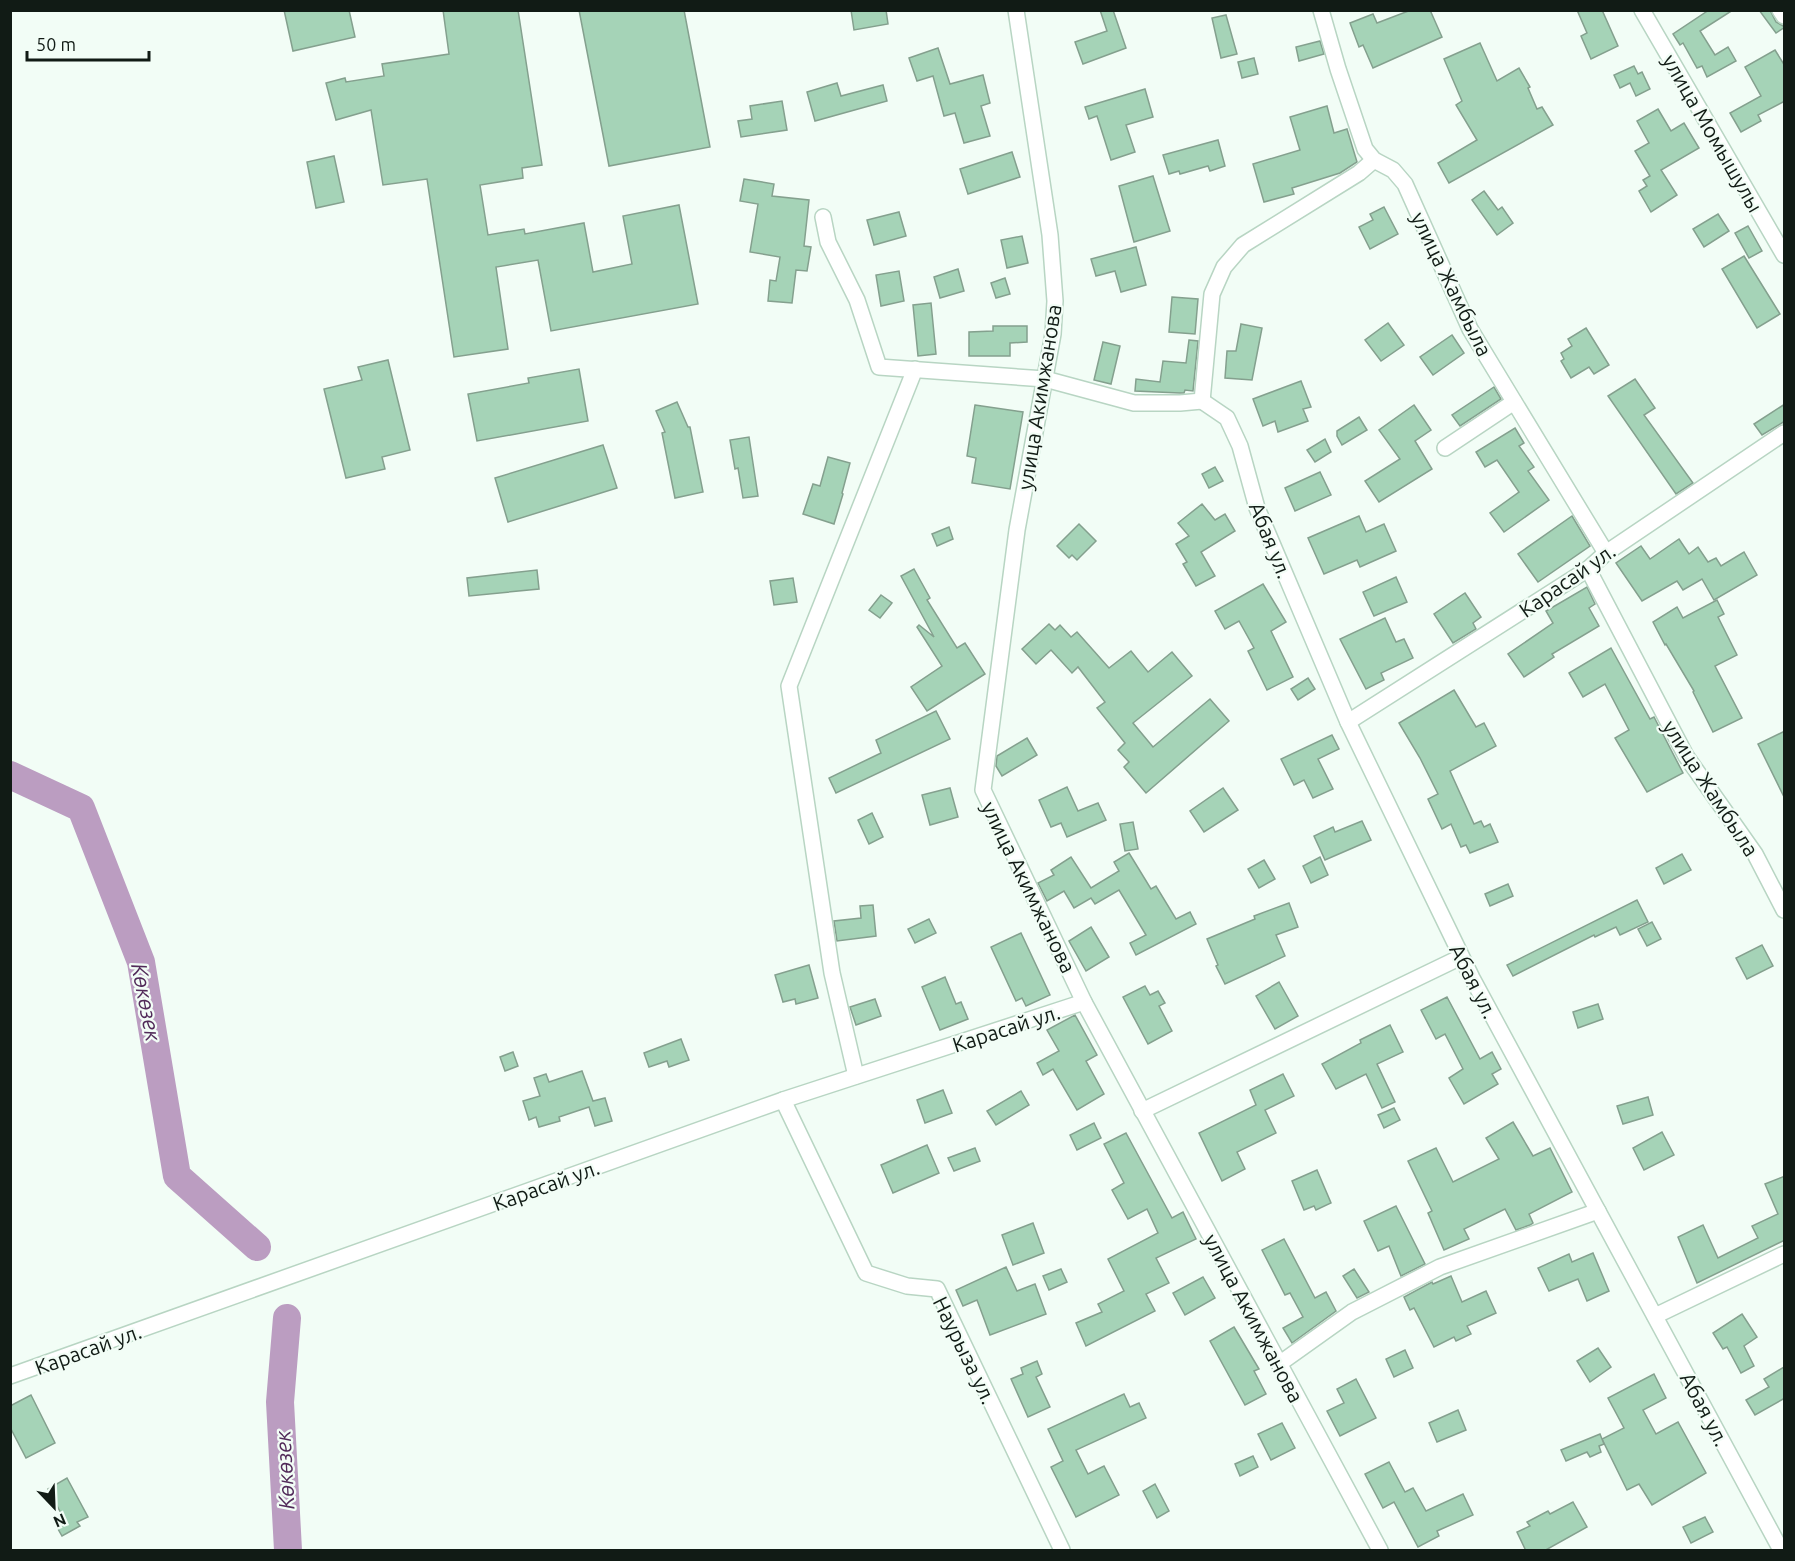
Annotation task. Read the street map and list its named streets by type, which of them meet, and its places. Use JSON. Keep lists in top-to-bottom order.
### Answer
{
  "streets": {
    "street": [
      "улица Момышулы",
      "улица Жамбыла",
      "улица Акимжанова",
      "Абая ул.",
      "Карасай ул.",
      "Наурыза ул."
    ]
  },
  "crossings": [
    ["улица Жамбыла", "Карасай ул."],
    ["улица Акимжанова", "Карасай ул."],
    ["Абая ул.", "Карасай ул."],
    ["Карасай ул.", "Наурыза ул."]
  ],
  "water": ["Көкөзек"],
  "scale_bar": "50 m",
  "north": "bottom right"
}
